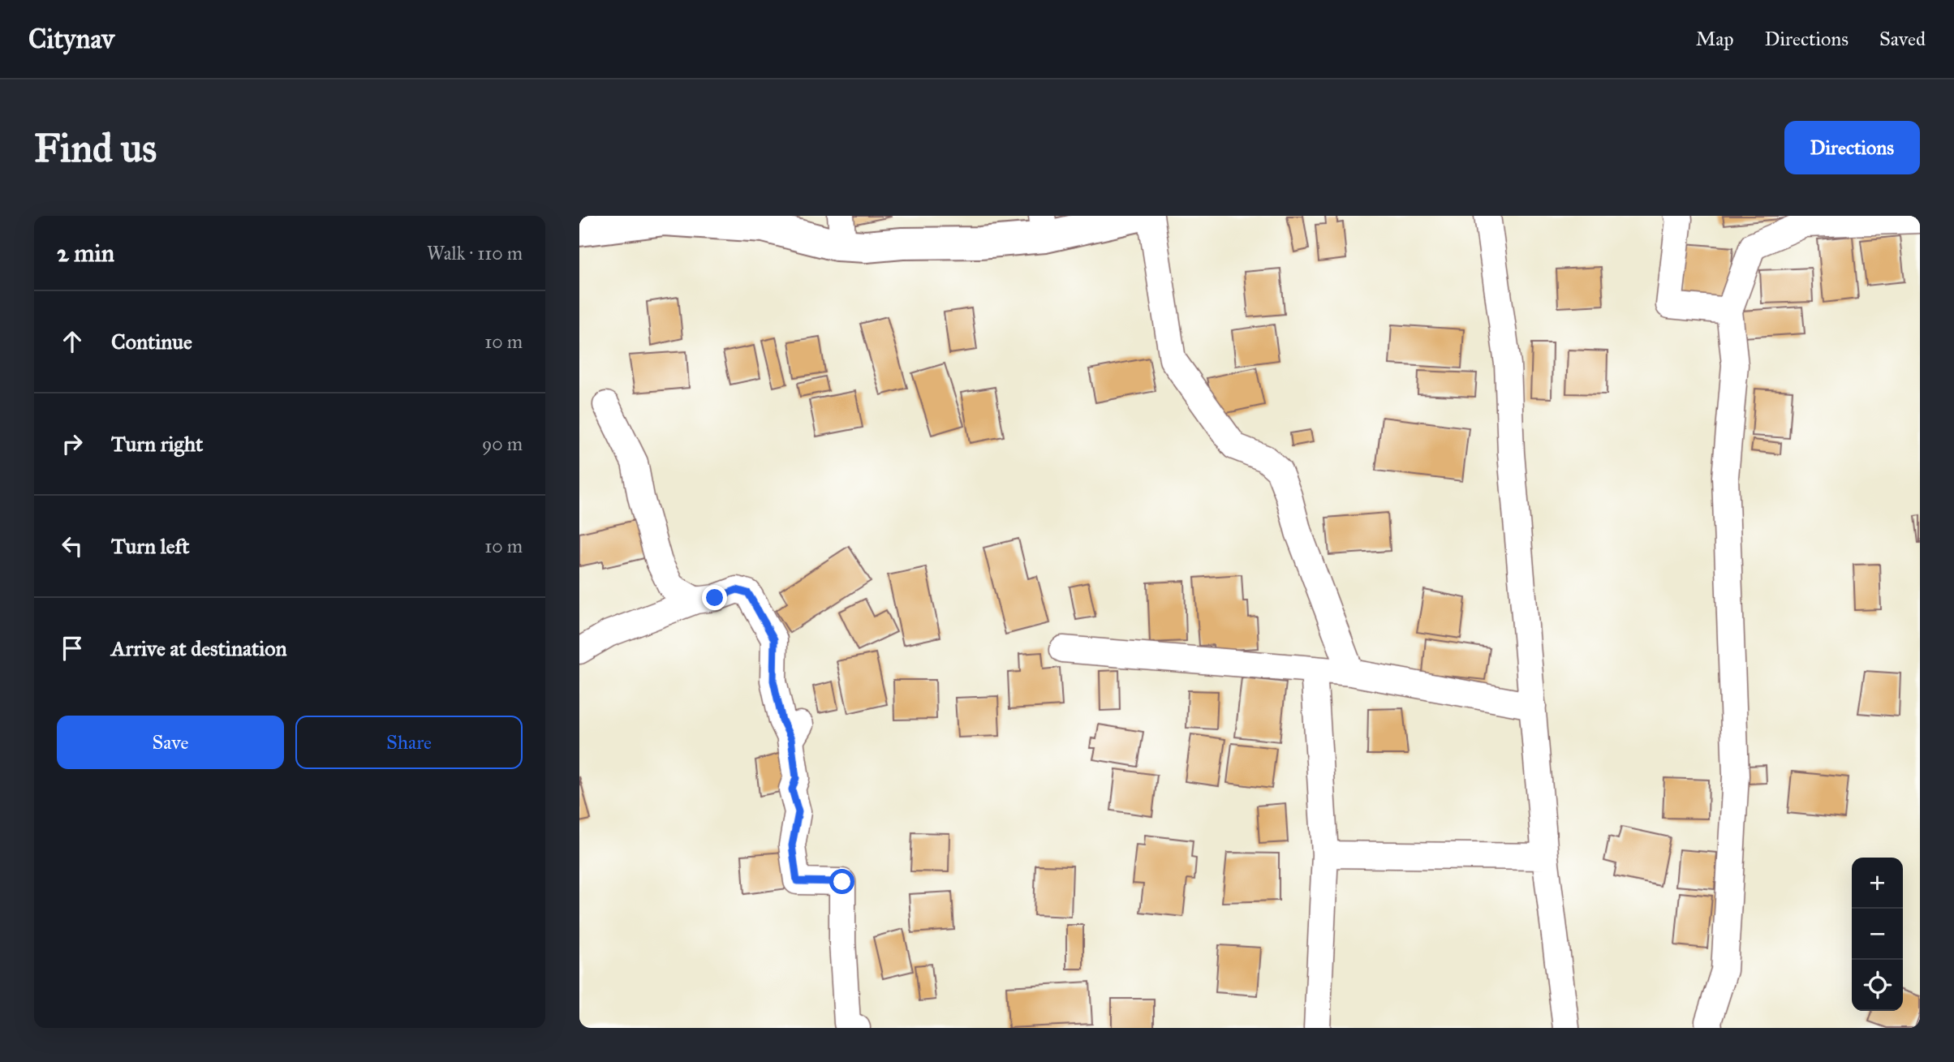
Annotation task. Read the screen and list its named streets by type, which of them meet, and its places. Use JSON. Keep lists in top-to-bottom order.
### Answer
{
  "page": {
    "header": "Citynav",
    "nav": ["Map", "Directions", "Saved"],
    "buttons": [
      "Directions",
      ["Save", "Share"]
    ],
    "title": "Find us",
    "heading": ["2 min", "Walk · 110 m"],
    "list": [
      ["Continue", "10 m"],
      ["Turn right", "90 m"],
      ["Turn left", "10 m"],
      "Arrive at destination"
    ],
    "map_buttons": ["+", "−"]
  }
}
